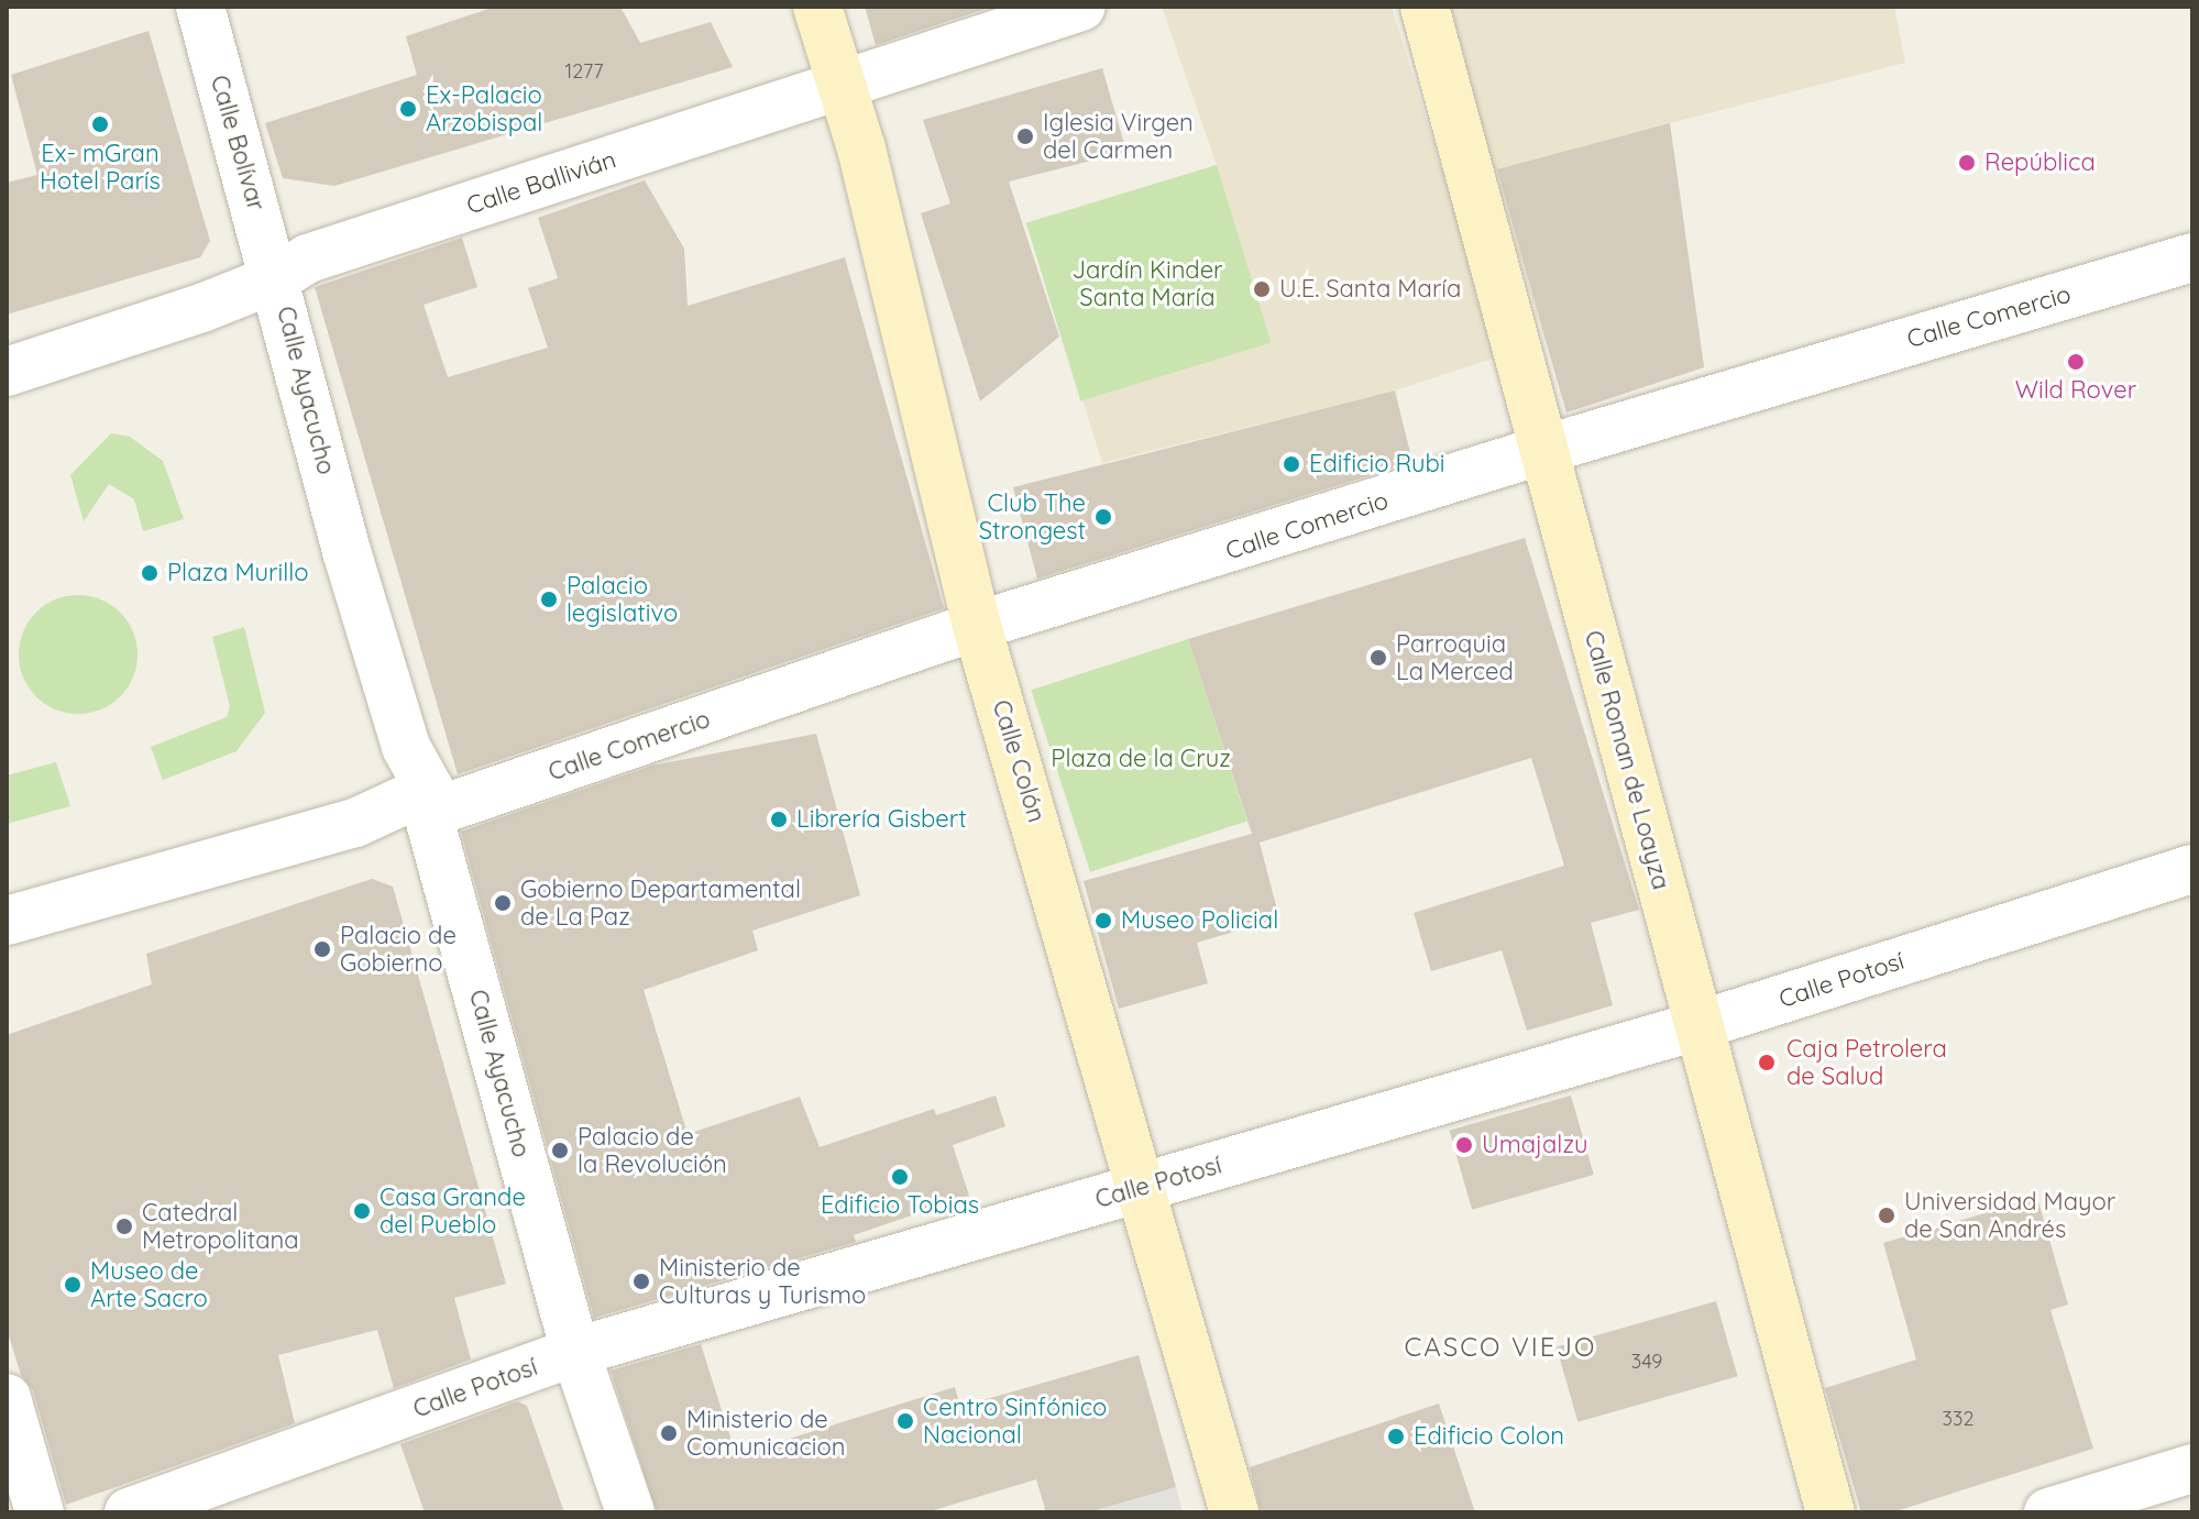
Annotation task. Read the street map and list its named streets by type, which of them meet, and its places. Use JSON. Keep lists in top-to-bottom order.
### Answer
{
  "streets": {
    "main road": ["Calle Roman de Loayza", "Calle Colón"],
    "street": [
      "Calle Bolívar",
      "Calle Ballivián",
      "Calle Comercio",
      "Calle Ayacucho",
      "Calle Potosí"
    ]
  },
  "crossings": [
    ["Calle Bolívar", "Calle Ballivián"],
    ["Calle Bolívar", "Calle Ayacucho"],
    ["Calle Ballivián", "Calle Ayacucho"],
    ["Calle Ballivián", "Calle Colón"],
    ["Calle Comercio", "Calle Ayacucho"],
    ["Calle Comercio", "Calle Roman de Loayza"],
    ["Calle Comercio", "Calle Colón"],
    ["Calle Ayacucho", "Calle Potosí"],
    ["Calle Roman de Loayza", "Calle Potosí"],
    ["Calle Colón", "Calle Potosí"]
  ],
  "districts": ["CASCO VIEJO"],
  "parks": ["Jardín Kinder Santa María", "Plaza de la Cruz"],
  "places": [
    "Ex-Palacio Arzobispal",
    "Ex- mGran Hotel París",
    "Iglesia Virgen del Carmen",
    "República",
    "U.E. Santa María",
    "Wild Rover",
    "Edificio Rubi",
    "Club The Strongest",
    "Plaza Murillo",
    "Palacio legislativo",
    "Parroquia La Merced",
    "Librería Gisbert",
    "Gobierno Departamental de La Paz",
    "Museo Policial",
    "Palacio de Gobierno",
    "Caja Petrolera de Salud",
    "Umajalzu",
    "Palacio de la Revolución",
    "Edificio Tobias",
    "Casa Grande del Pueblo",
    "Universidad Mayor de San Andrés",
    "Catedral Metropolitana",
    "Ministerio de Culturas y Turismo",
    "Museo de Arte Sacro",
    "Centro Sinfónico Nacional",
    "Ministerio de Comunicacion",
    "Edificio Colon"
  ],
  "house_numbers": ["1277", "349", "332"]
}
